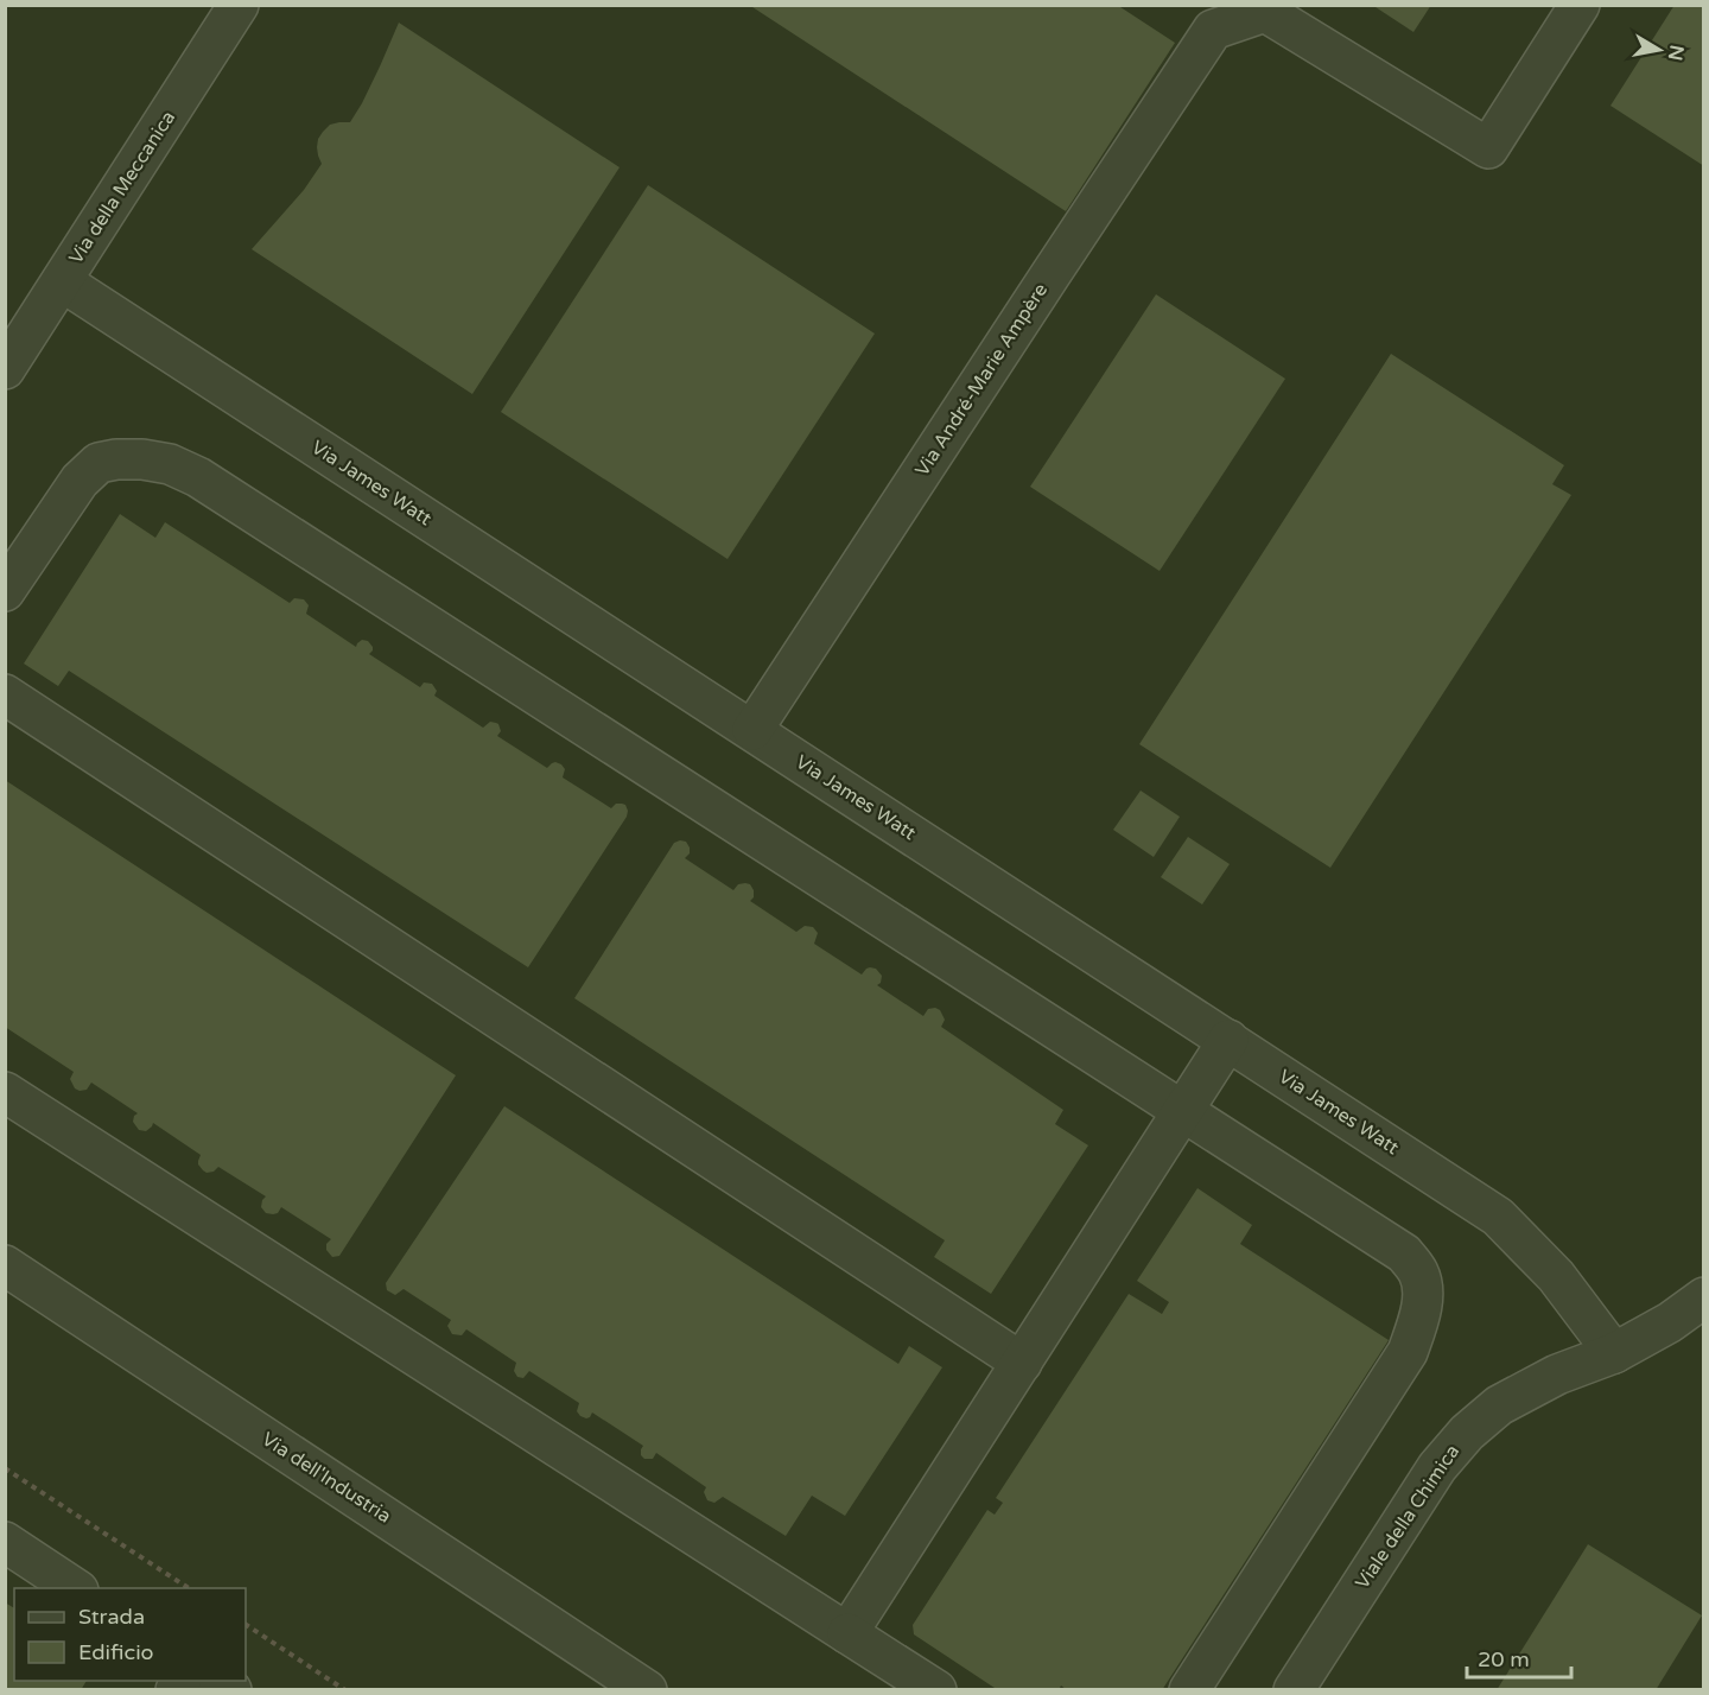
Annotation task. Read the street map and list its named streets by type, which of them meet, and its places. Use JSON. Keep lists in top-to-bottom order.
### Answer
{
  "streets": {
    "street": [
      "Via della Meccanica",
      "Via André-Marie Ampère",
      "Via James Watt",
      "Via dell'Industria",
      "Viale della Chimica"
    ]
  },
  "crossings": [
    ["Via della Meccanica", "Via James Watt"],
    ["Via André-Marie Ampère", "Via James Watt"],
    ["Via James Watt", "Viale della Chimica"]
  ],
  "legend": ["Strada", "Edificio"],
  "scale_bar": "20 m",
  "north": "right"
}
